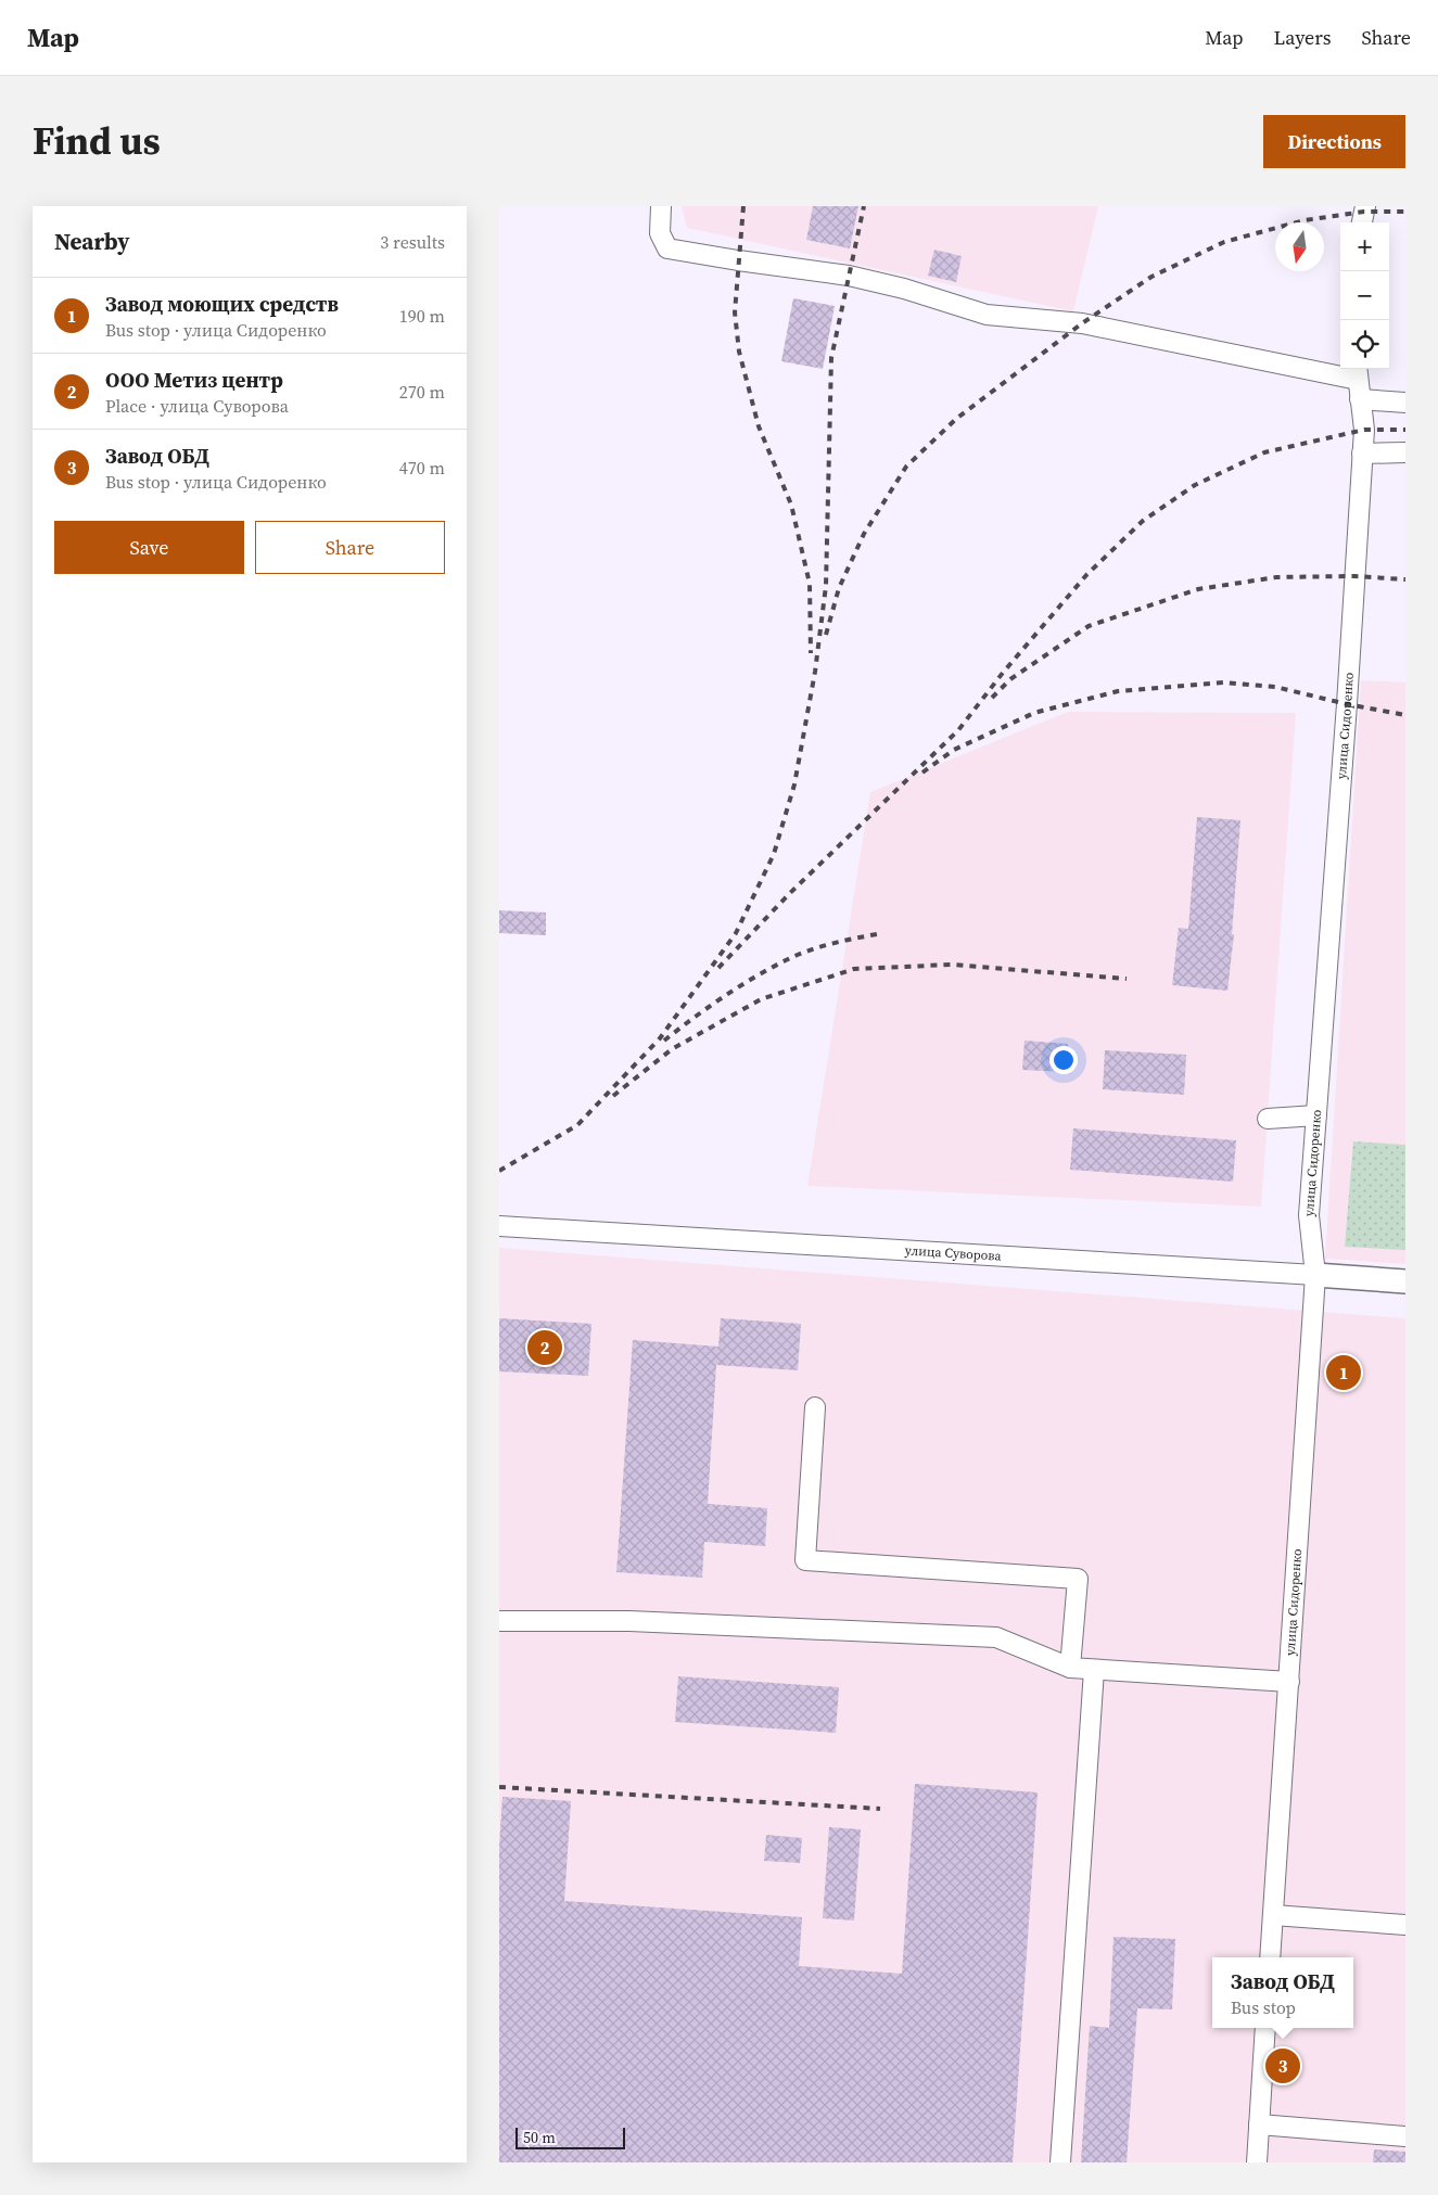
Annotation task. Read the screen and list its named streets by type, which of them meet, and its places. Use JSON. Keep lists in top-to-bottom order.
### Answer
{
  "streets": {
    "main road": ["улица Суворова"],
    "street": ["улица Сидоренко"]
  },
  "crossings": [
    ["улица Сидоренко", "улица Суворова"]
  ],
  "scale_bar": "50 m",
  "north": "bottom",
  "page": {
    "header": "Map",
    "nav": ["Map", "Layers", "Share"],
    "title": "Find us",
    "buttons": [
      "Directions",
      ["Save", "Share"]
    ],
    "heading": ["Nearby", "3 results"],
    "map_buttons": ["+", "−"],
    "list": [
      {
        "mark": "1",
        "name": "Завод моющих средств",
        "note": "Bus stop · улица Сидоренко",
        "value": "190 m"
      },
      {
        "mark": "2",
        "name": "ООО Метиз центр",
        "note": "Place · улица Суворова",
        "value": "270 m"
      },
      {
        "mark": "3",
        "name": "Завод ОБД",
        "note": "Bus stop · улица Сидоренко",
        "value": "470 m"
      }
    ],
    "pins": ["2", "1", "3"],
    "popup": ["Завод ОБД", "Bus stop"],
    "scale": "50 m"
  }
}
